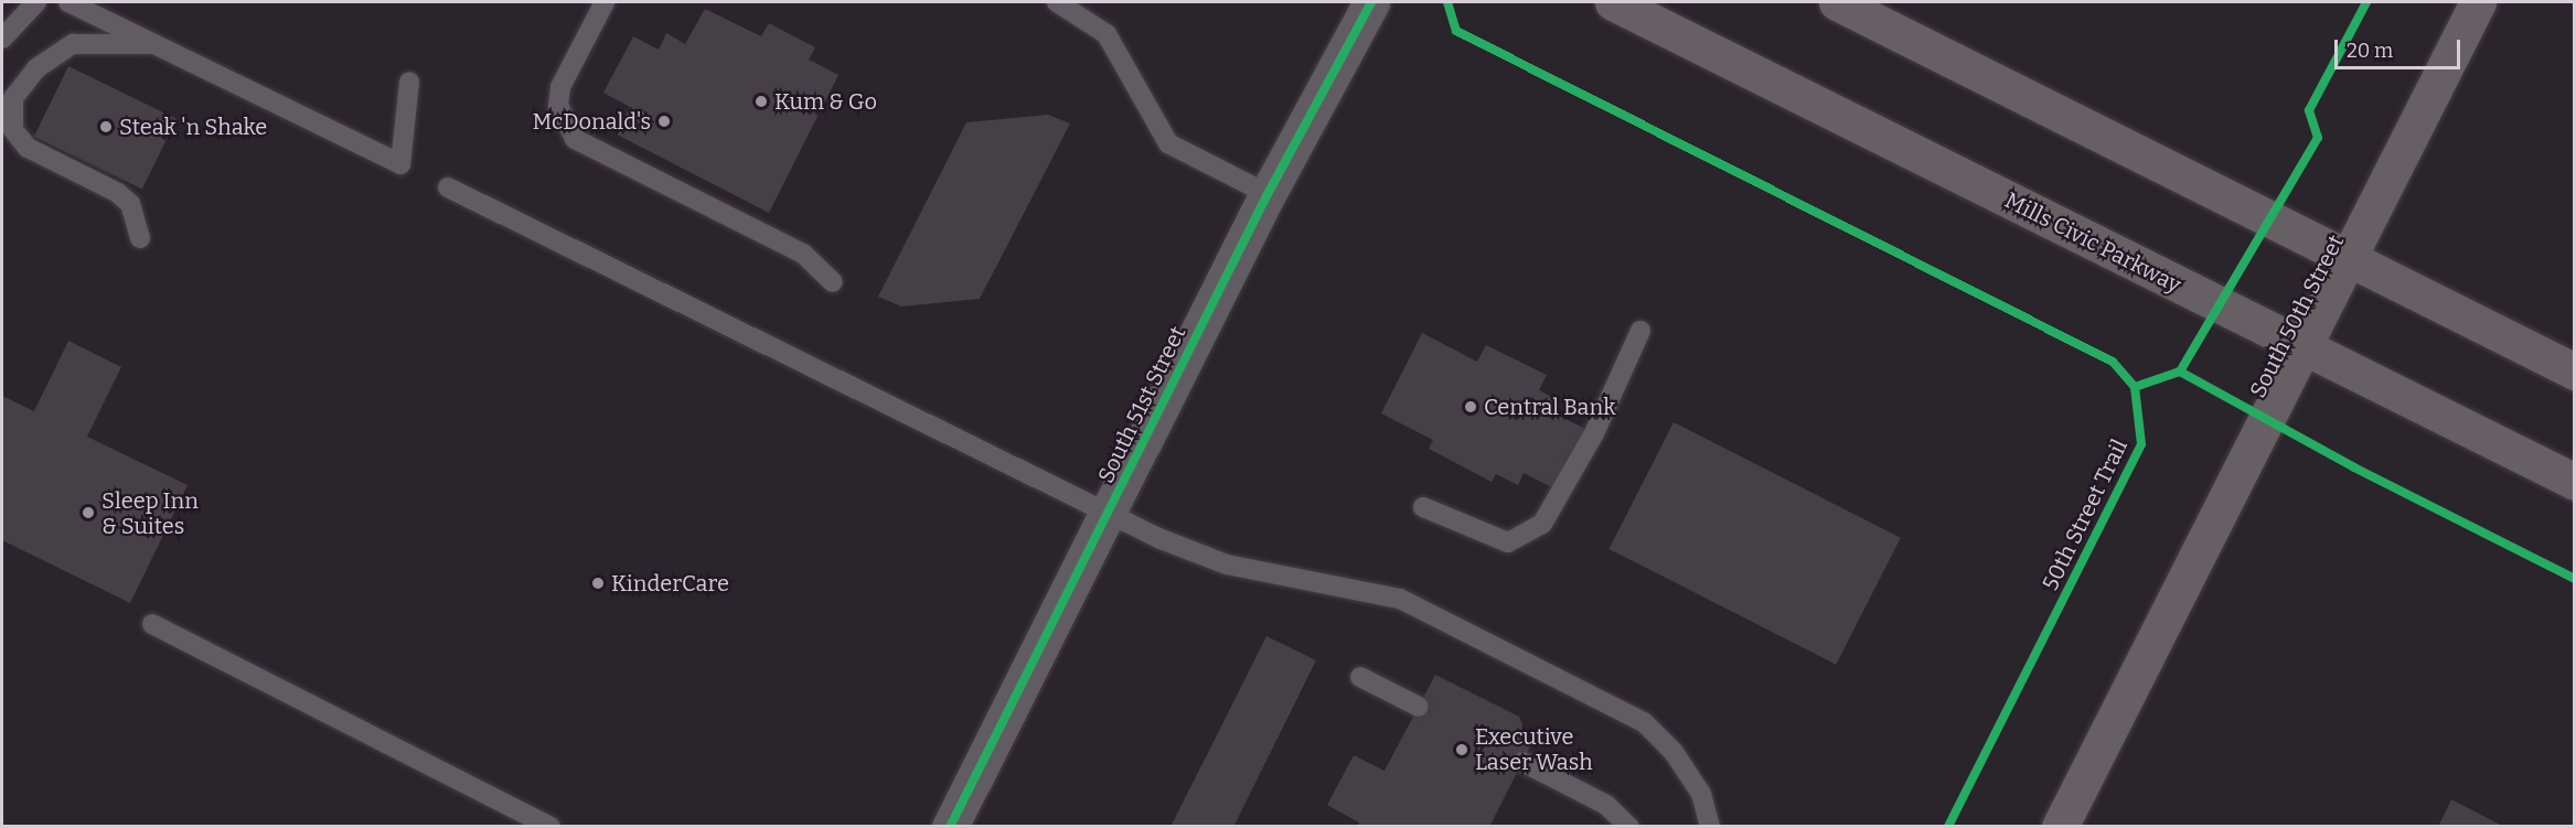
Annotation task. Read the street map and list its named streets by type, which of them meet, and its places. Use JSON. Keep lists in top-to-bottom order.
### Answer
{
  "streets": {
    "main road": ["Mills Civic Parkway", "South 50th Street"],
    "street": ["South 51st Street"],
    "cycle path": ["50th Street Trail"]
  },
  "crossings": [
    ["Mills Civic Parkway", "South 50th Street"]
  ],
  "places": [
    "Kum & Go",
    "McDonald's",
    "Steak 'n Shake",
    "Central Bank",
    "Sleep Inn & Suites",
    "KinderCare",
    "Executive Laser Wash"
  ],
  "scale_bar": "20 m"
}
